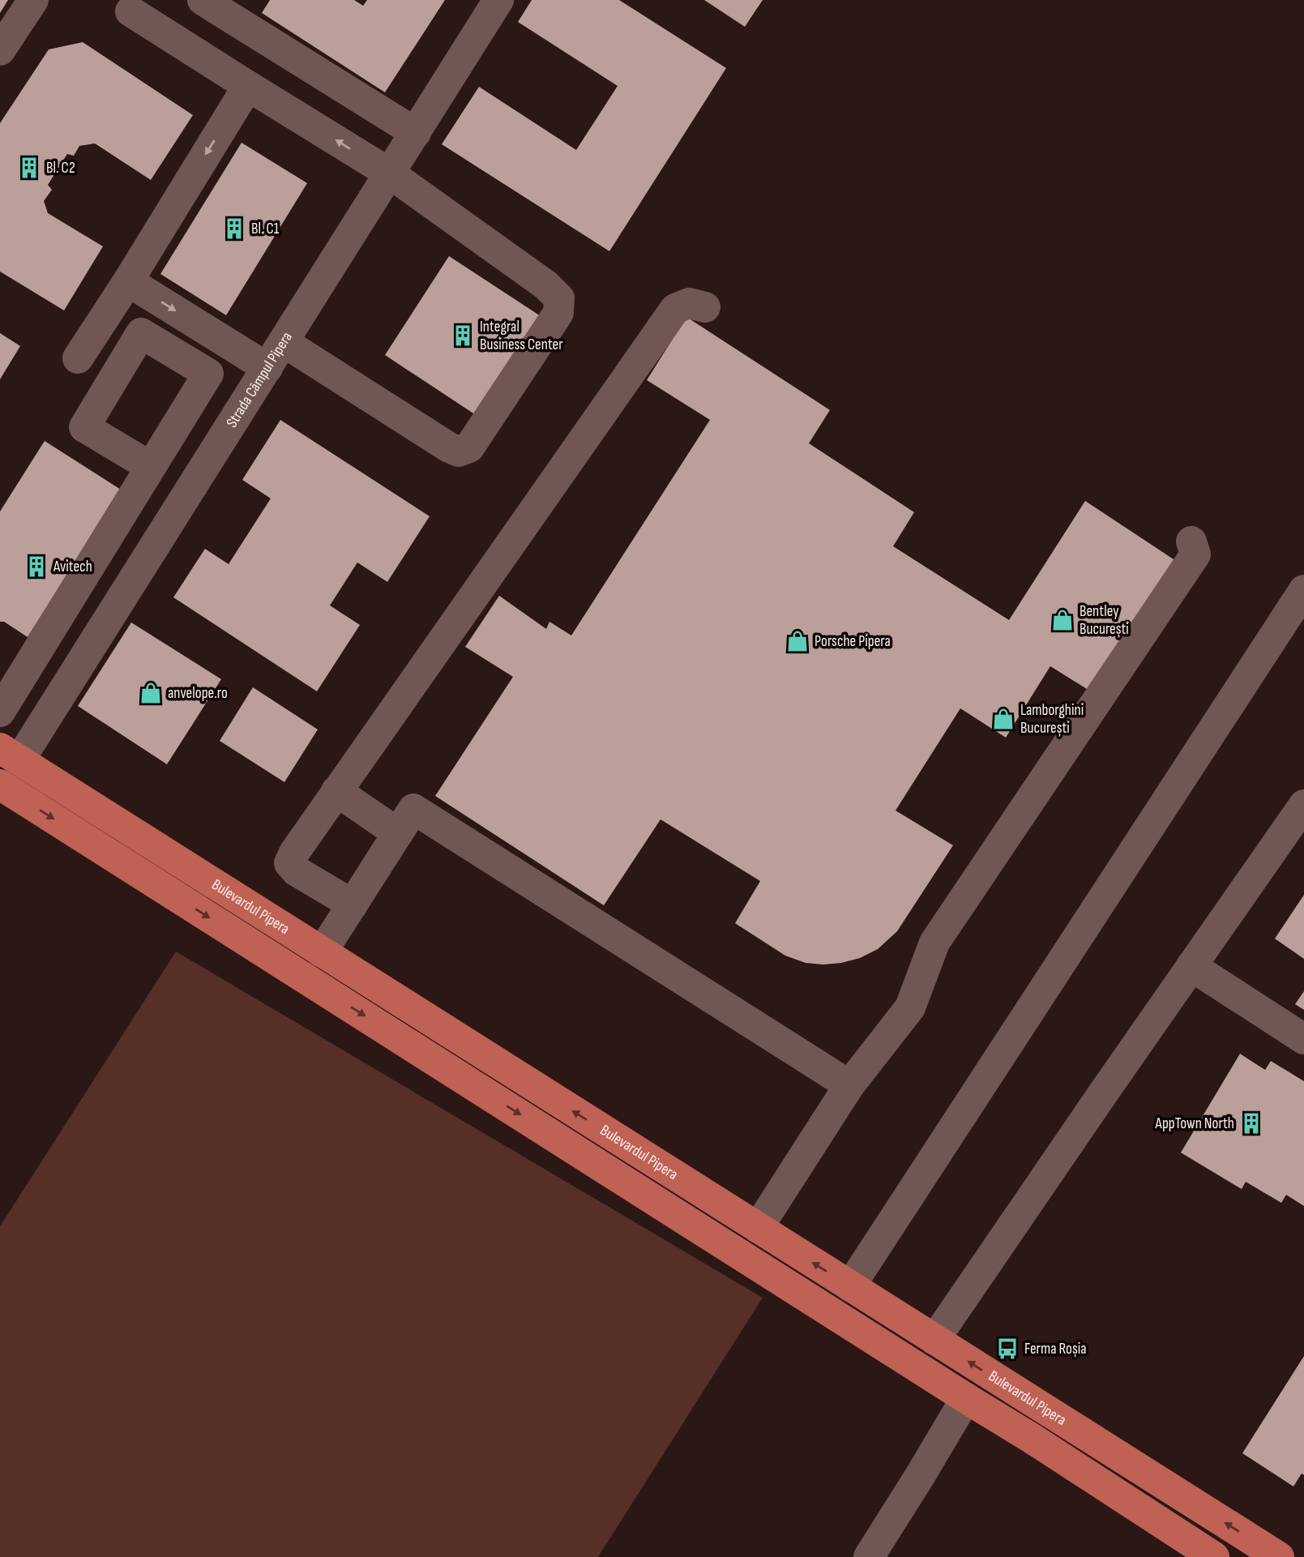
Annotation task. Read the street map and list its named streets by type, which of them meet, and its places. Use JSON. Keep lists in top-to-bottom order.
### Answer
{
  "streets": {
    "main road": ["Bulevardul Pipera"],
    "street": ["Strada Câmpul Pipera"]
  },
  "crossings": [
    ["Strada Câmpul Pipera", "Bulevardul Pipera"]
  ],
  "places": {
    "building": [
      "Bl. C2",
      "Bl. C1",
      "Integral Business Center",
      "Avitech",
      "AppTown North"
    ],
    "shop": [
      "Bentley București",
      "Porsche Pipera",
      "anvelope.ro",
      "Lamborghini București"
    ],
    "bus stop": ["Ferma Roșia"]
  }
}
